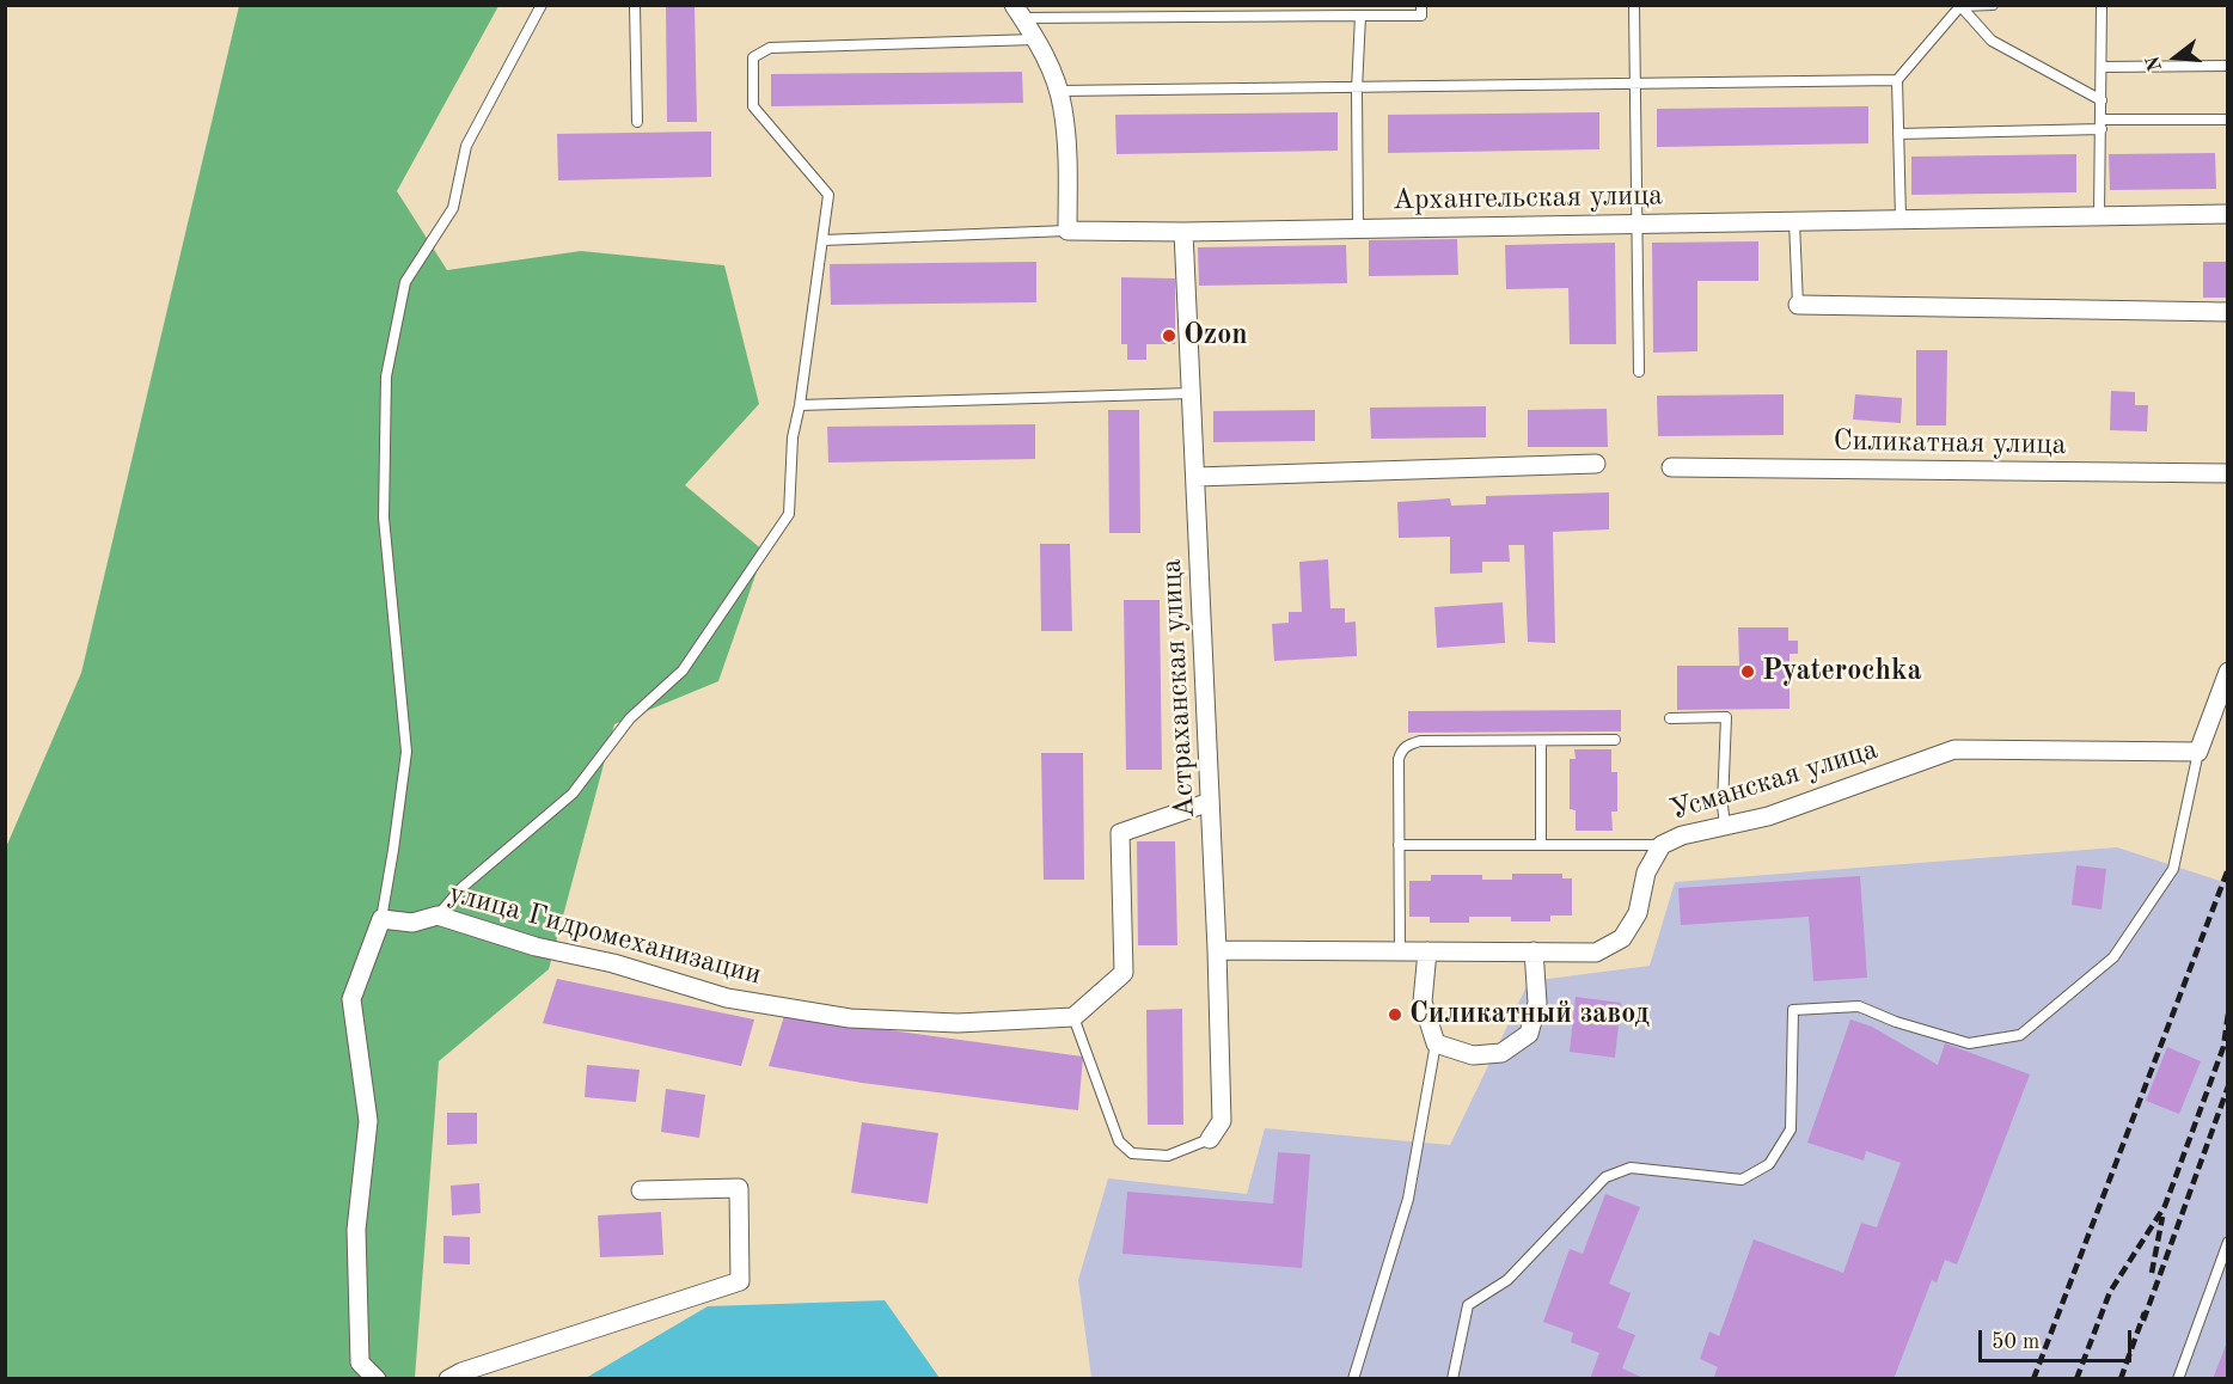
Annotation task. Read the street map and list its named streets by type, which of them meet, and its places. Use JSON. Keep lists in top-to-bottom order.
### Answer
{
  "streets": {
    "street": [
      "Архангельская улица",
      "Силикатная улица",
      "Астраханская улица",
      "Усманская улица",
      "улица Гидромеханизации"
    ]
  },
  "crossings": [
    ["Архангельская улица", "Астраханская улица"],
    ["Астраханская улица", "Усманская улица"]
  ],
  "places": ["Ozon", "Pyaterochka", "Силикатный завод"],
  "scale_bar": "50 m",
  "north": "left"
}
